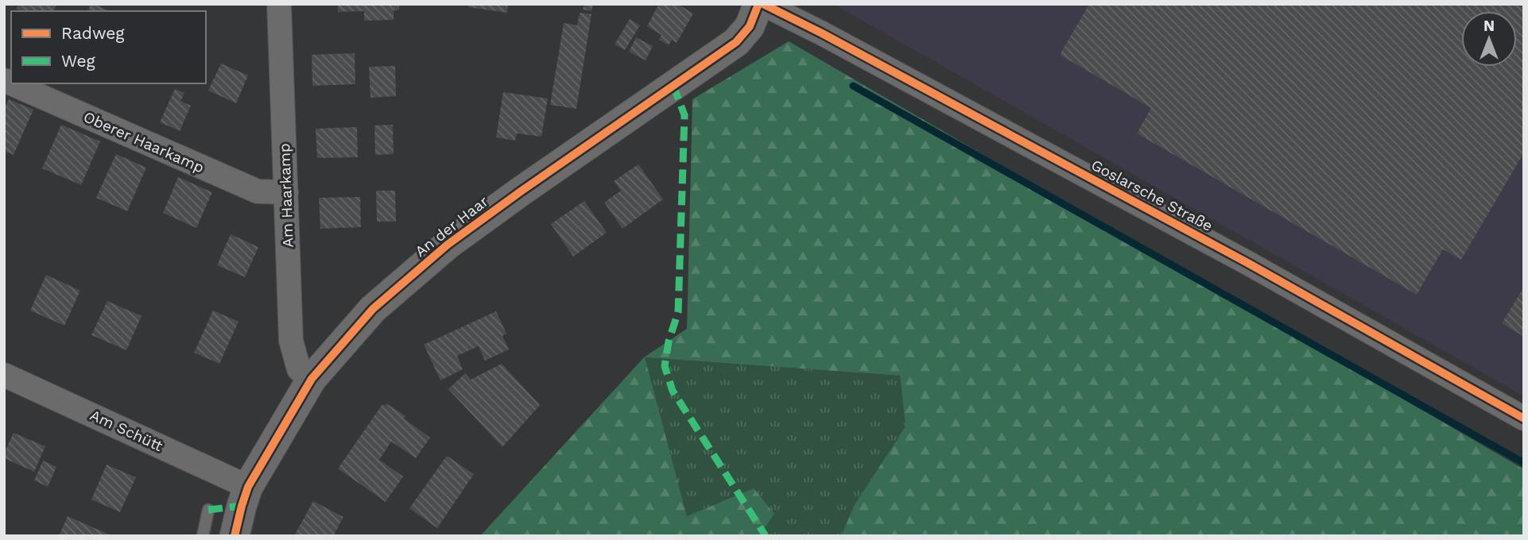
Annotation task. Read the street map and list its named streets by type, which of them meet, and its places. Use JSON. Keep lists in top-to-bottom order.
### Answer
{
  "streets": {
    "street": [
      "Oberer Haarkamp",
      "Am Haarkamp",
      "Goslarsche Straße",
      "An der Haar",
      "Am Schütt"
    ]
  },
  "crossings": [
    ["Oberer Haarkamp", "Am Haarkamp"],
    ["Am Haarkamp", "An der Haar"],
    ["An der Haar", "Am Schütt"]
  ],
  "legend": ["Radweg", "Weg"],
  "north": "top"
}
